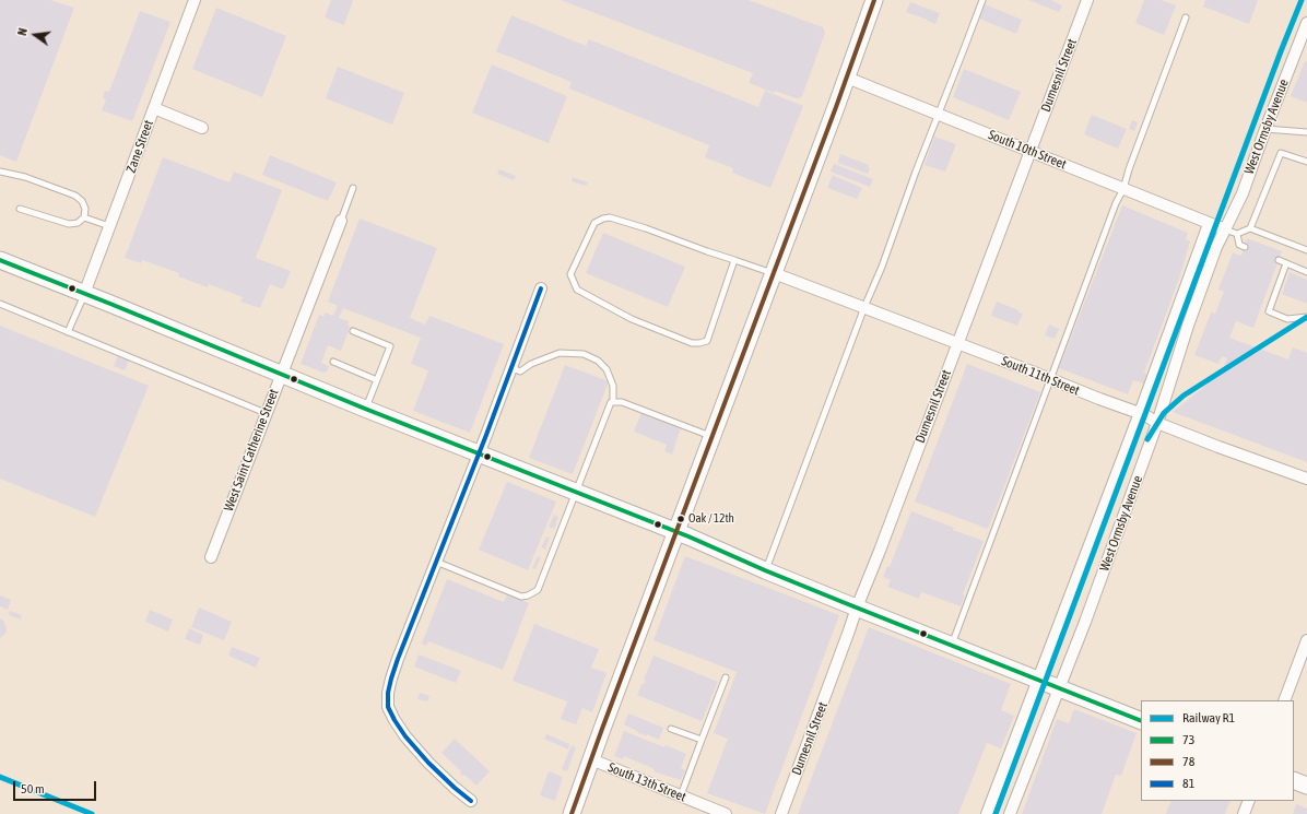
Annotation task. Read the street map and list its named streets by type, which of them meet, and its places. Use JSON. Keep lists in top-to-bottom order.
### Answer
{
  "streets": {
    "street": [
      "Dumesnil Street",
      "West Ormsby Avenue",
      "Zane Street",
      "South 10th Street",
      "South 11th Street",
      "West Saint Catherine Street",
      "South 13th Street"
    ]
  },
  "crossings": [
    ["Dumesnil Street", "South 10th Street"],
    ["Dumesnil Street", "South 11th Street"],
    ["West Ormsby Avenue", "South 10th Street"],
    ["West Ormsby Avenue", "South 11th Street"]
  ],
  "places": ["Oak / 12th"],
  "lines": [
    "rail line R1",
    "transit line 78",
    "transit line 73",
    "transit line 81"
  ],
  "legend": [
    "Railway R1",
    "73",
    "78",
    "81"
  ],
  "scale_bar": "50 m",
  "north": "left"
}
